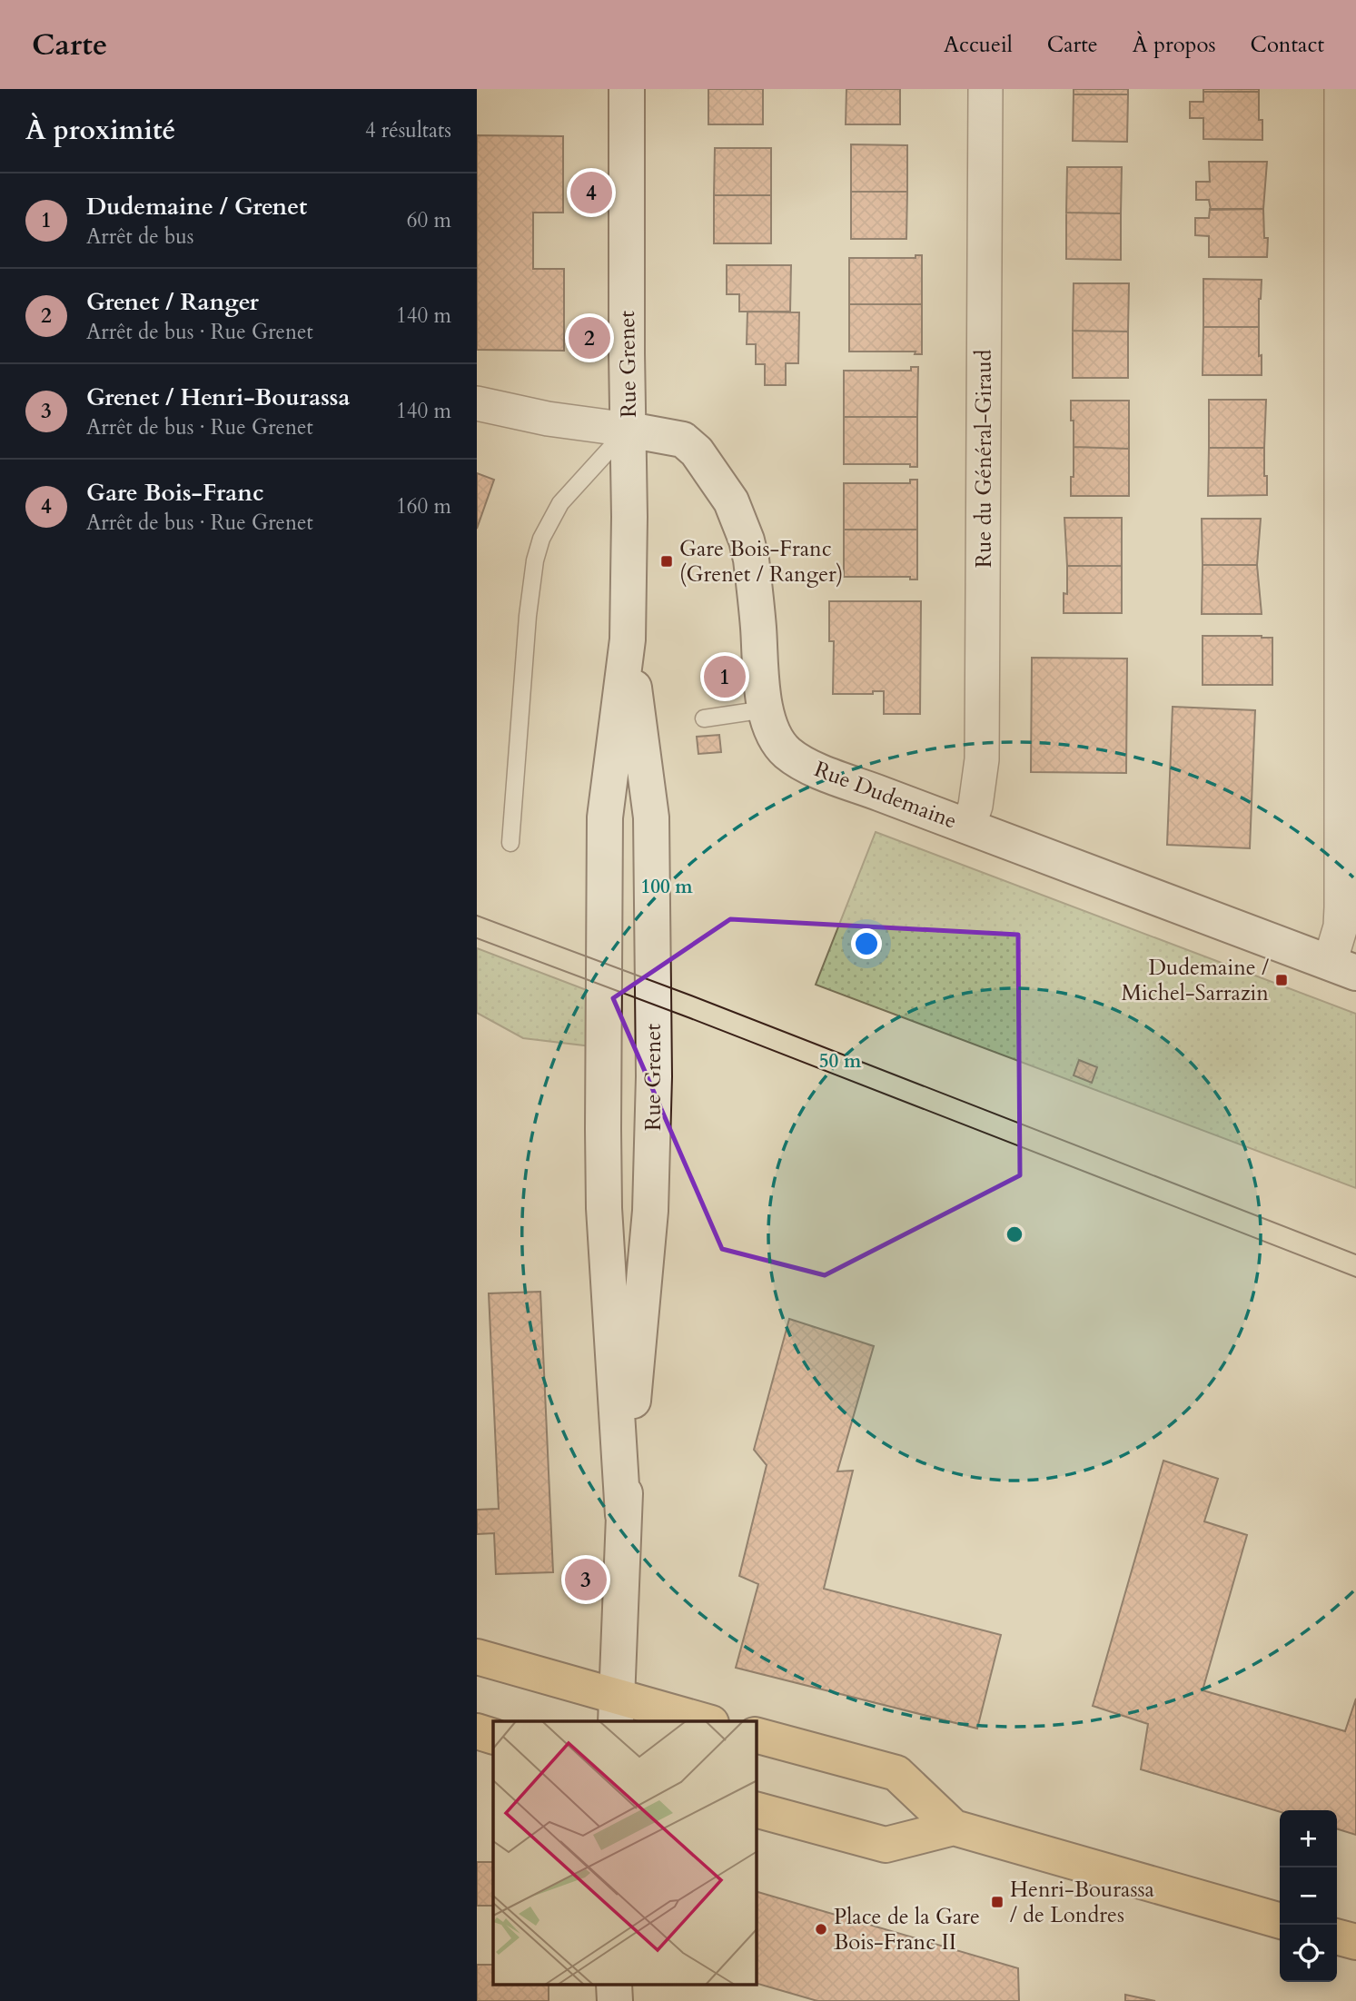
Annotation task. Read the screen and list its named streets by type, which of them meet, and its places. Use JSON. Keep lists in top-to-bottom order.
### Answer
{
  "streets": {
    "street": ["Rue Grenet", "Rue du Général-Giraud", "Rue Dudemaine"]
  },
  "crossings": [
    ["Rue Grenet", "Rue Dudemaine"],
    ["Rue du Général-Giraud", "Rue Dudemaine"]
  ],
  "places": {
    "transit": ["Gare Bois-Franc (Grenet / Ranger)", "Dudemaine / Michel-Sarrazin", "Henri-Bourassa / de Londres"],
    "other": ["Place de la Gare Bois-Franc II"]
  },
  "page": {
    "header": "Carte",
    "nav": [
      "Accueil",
      "Carte",
      "À propos",
      "Contact"
    ],
    "heading": ["À proximité", "4 résultats"],
    "pins": [
      "4",
      "2",
      "1",
      "3"
    ],
    "list": [
      {
        "mark": "1",
        "name": "Dudemaine / Grenet",
        "note": "Arrêt de bus",
        "value": "60 m"
      },
      {
        "mark": "2",
        "name": "Grenet / Ranger",
        "note": "Arrêt de bus · Rue Grenet",
        "value": "140 m"
      },
      {
        "mark": "3",
        "name": "Grenet / Henri-Bourassa",
        "note": "Arrêt de bus · Rue Grenet",
        "value": "140 m"
      },
      {
        "mark": "4",
        "name": "Gare Bois-Franc",
        "note": "Arrêt de bus · Rue Grenet",
        "value": "160 m"
      }
    ],
    "map_buttons": ["+", "−"]
  },
  "rings": ["100 m", "50 m"]
}
